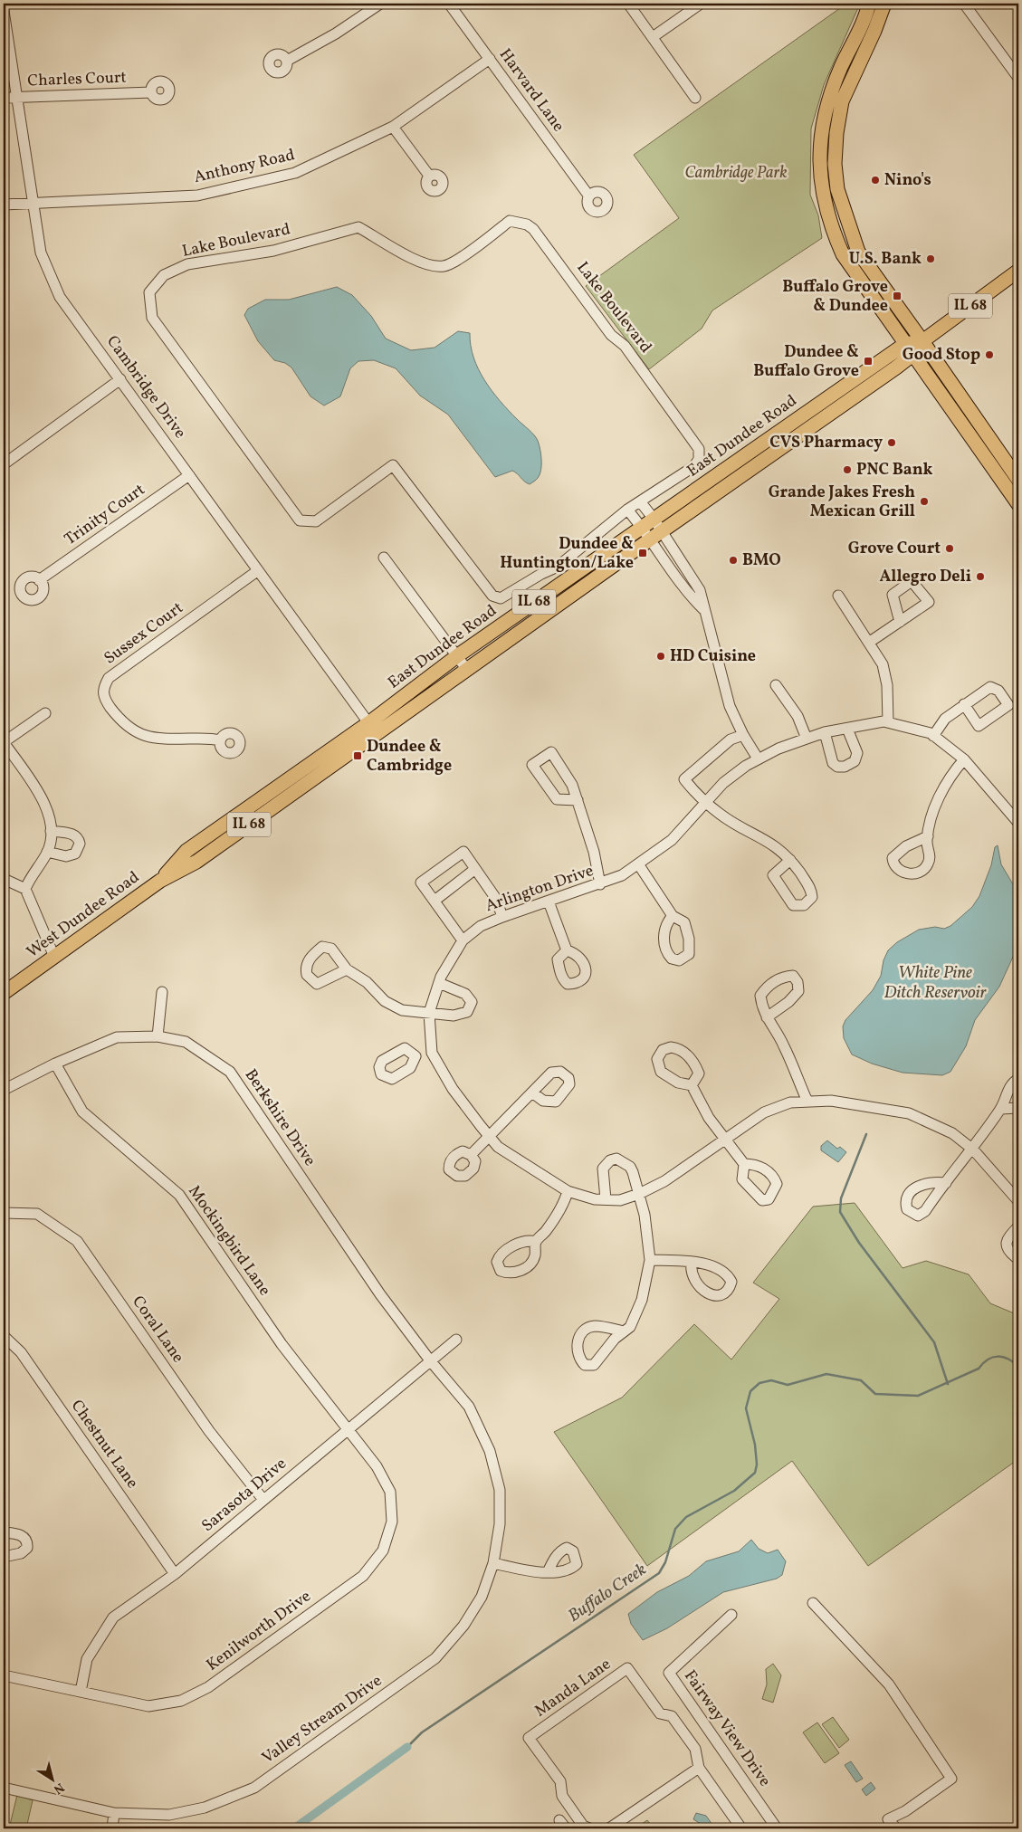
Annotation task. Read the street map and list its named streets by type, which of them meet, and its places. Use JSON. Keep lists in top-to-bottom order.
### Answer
{
  "streets": {
    "main road": ["IL 68", "East Dundee Road", "West Dundee Road"],
    "street": [
      "Charles Court",
      "Harvard Lane",
      "Anthony Road",
      "Lake Boulevard",
      "Cambridge Drive",
      "Trinity Court",
      "Sussex Court",
      "Arlington Drive",
      "Berkshire Drive",
      "Mockingbird Lane",
      "Coral Lane",
      "Chestnut Lane",
      "Sarasota Drive",
      "Kenilworth Drive",
      "Manda Lane",
      "Valley Stream Drive",
      "Fairway View Drive"
    ]
  },
  "crossings": [
    ["Charles Court", "Cambridge Drive"],
    ["Harvard Lane", "Anthony Road"],
    ["Anthony Road", "Cambridge Drive"],
    ["IL 68", "East Dundee Road"],
    ["Cambridge Drive", "East Dundee Road"],
    ["Cambridge Drive", "Trinity Court"],
    ["Cambridge Drive", "Sussex Court"],
    ["East Dundee Road", "West Dundee Road"],
    ["Berkshire Drive", "Mockingbird Lane"],
    ["Berkshire Drive", "Sarasota Drive"],
    ["Berkshire Drive", "Valley Stream Drive"],
    ["Mockingbird Lane", "Sarasota Drive"],
    ["Mockingbird Lane", "Kenilworth Drive"],
    ["Coral Lane", "Sarasota Drive"],
    ["Chestnut Lane", "Sarasota Drive"],
    ["Sarasota Drive", "Kenilworth Drive"],
    ["Sarasota Drive", "Valley Stream Drive"]
  ],
  "water": ["White Pine Ditch Reservoir", "Buffalo Creek"],
  "parks": ["Cambridge Park"],
  "places": {
    "other": [
      "Nino's",
      "U.S. Bank",
      "Good Stop",
      "CVS Pharmacy",
      "PNC Bank",
      "Grande Jakes Fresh Mexican Grill",
      "Grove Court",
      "BMO",
      "Allegro Deli",
      "HD Cuisine"
    ],
    "transit": [
      "Buffalo Grove & Dundee",
      "Dundee & Buffalo Grove",
      "Dundee & Huntington/Lake",
      "Dundee & Cambridge"
    ]
  },
  "north": "bottom right"
}
